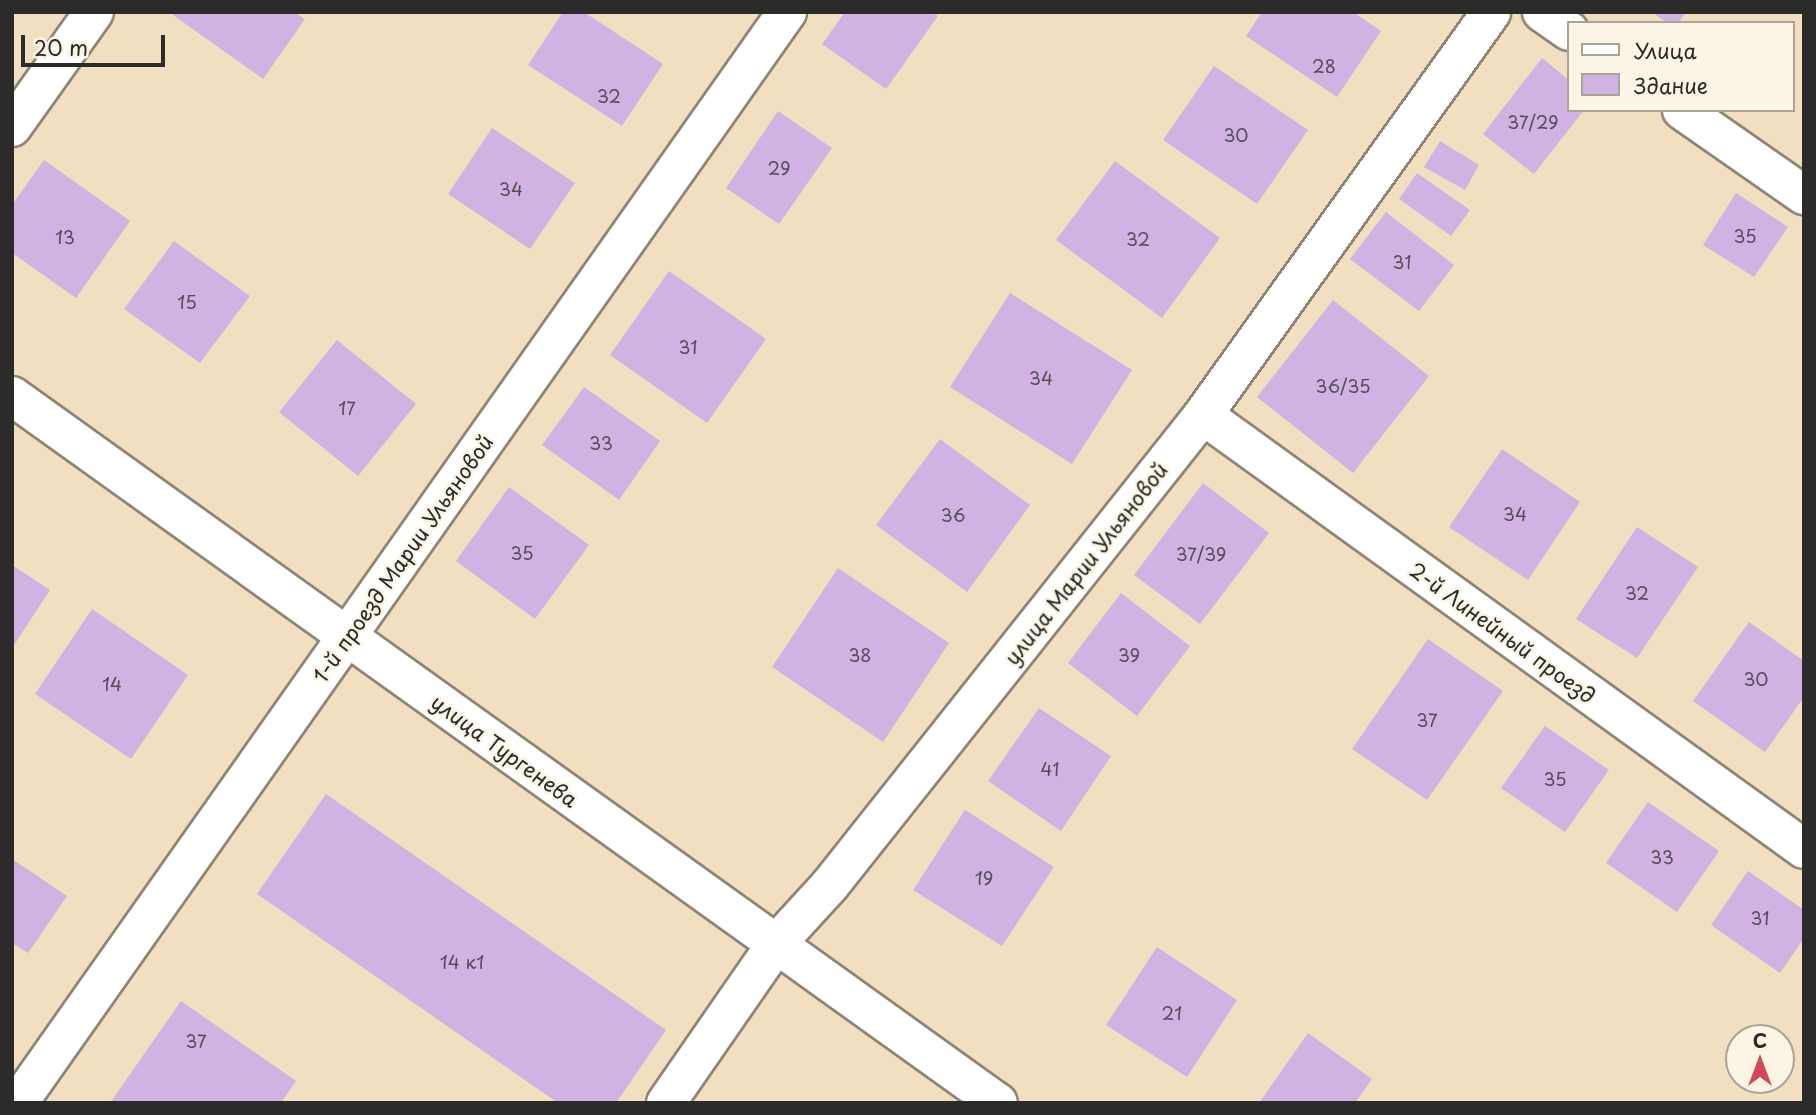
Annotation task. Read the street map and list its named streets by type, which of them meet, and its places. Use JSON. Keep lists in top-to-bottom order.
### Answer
{
  "streets": {
    "street": [
      "1-й проезд Марии Ульяновой",
      "улица Марии Ульяновой",
      "2-й Линейный проезд",
      "улица Тургенева"
    ]
  },
  "crossings": [
    ["1-й проезд Марии Ульяновой", "улица Тургенева"],
    ["улица Марии Ульяновой", "2-й Линейный проезд"],
    ["улица Марии Ульяновой", "улица Тургенева"]
  ],
  "house_numbers": [
    "28",
    "32",
    "37/29",
    "30",
    "29",
    "34",
    "35",
    "13",
    "32",
    "31",
    "15",
    "31",
    "34",
    "36/35",
    "17",
    "33",
    "34",
    "36",
    "35",
    "37/39",
    "32",
    "38",
    "39",
    "30",
    "14",
    "37",
    "41",
    "35",
    "33",
    "19",
    "31",
    "14 к1",
    "21",
    "37"
  ],
  "legend": ["Улица", "Здание"],
  "scale_bar": "20 m",
  "north": "top"
}
